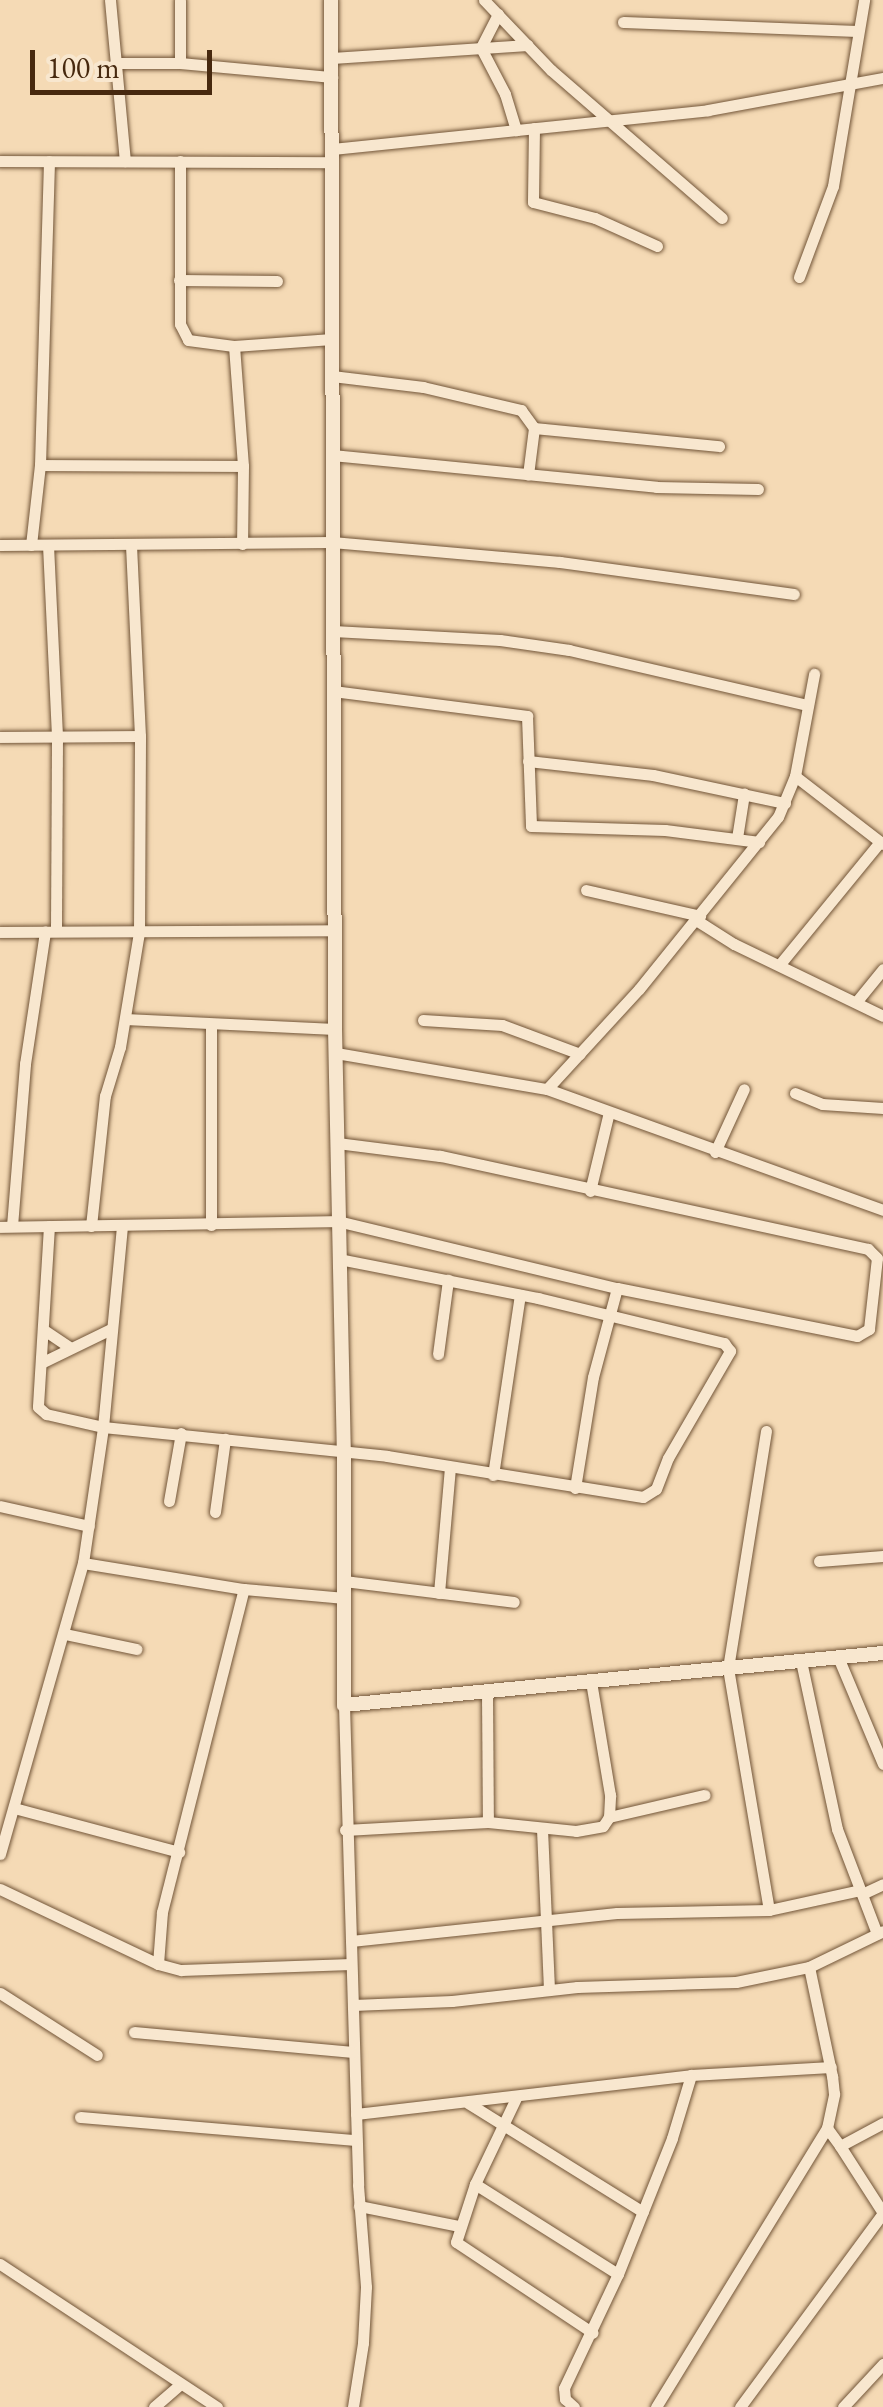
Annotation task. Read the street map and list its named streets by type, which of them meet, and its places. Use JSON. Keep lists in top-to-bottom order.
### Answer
{
  "scale_bar": "100 m"
}
